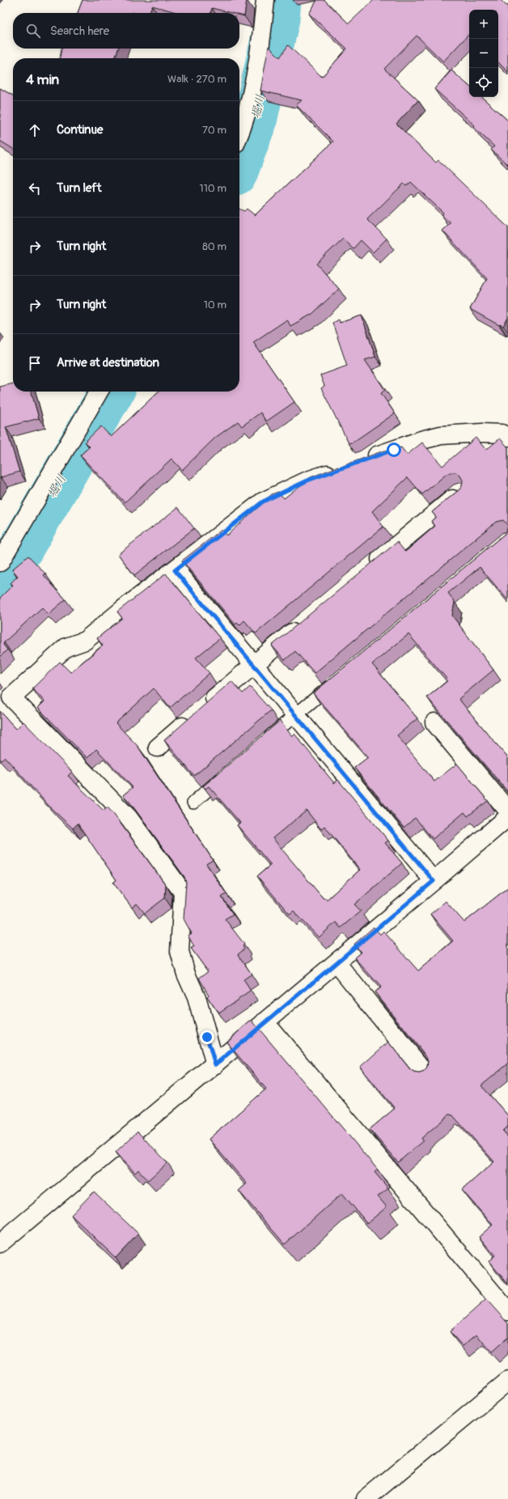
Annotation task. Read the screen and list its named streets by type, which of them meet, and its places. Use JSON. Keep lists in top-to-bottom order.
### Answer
{
  "water": ["堀川"],
  "page": {
    "map_buttons": ["+", "−"],
    "search": "Search here",
    "heading": ["4 min", "Walk · 270 m"],
    "list": [
      ["Continue", "70 m"],
      ["Turn left", "110 m"],
      ["Turn right", "80 m"],
      ["Turn right", "10 m"],
      "Arrive at destination"
    ]
  }
}
